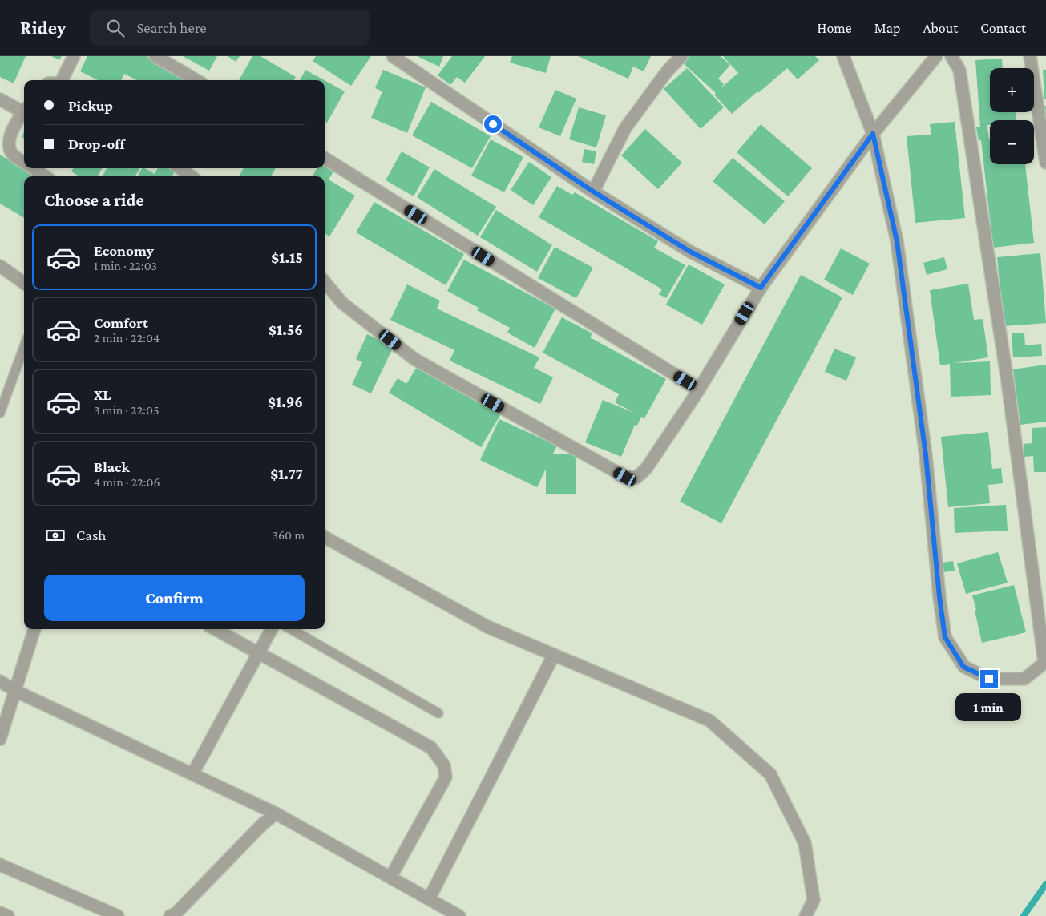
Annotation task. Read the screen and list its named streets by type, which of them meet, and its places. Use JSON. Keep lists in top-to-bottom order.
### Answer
{
  "page": {
    "header": "Ridey",
    "search": "Search here",
    "nav": [
      "Home",
      "Map",
      "About",
      "Contact"
    ],
    "map_buttons": ["+", "−"],
    "banner": ["Pickup", "Drop-off"],
    "heading": "Choose a ride",
    "list": [
      {
        "name": "Economy",
        "note": "1 min · 22:03",
        "value": "$1.15"
      },
      {
        "name": "Comfort",
        "note": "2 min · 22:04",
        "value": "$1.56"
      },
      {
        "name": "XL",
        "note": "3 min · 22:05",
        "value": "$1.96"
      },
      {
        "name": "Black",
        "note": "4 min · 22:06",
        "value": "$1.77"
      }
    ],
    "pay": ["Cash", "360 m"],
    "buttons": "Confirm",
    "bubble": "1 min"
  }
}
